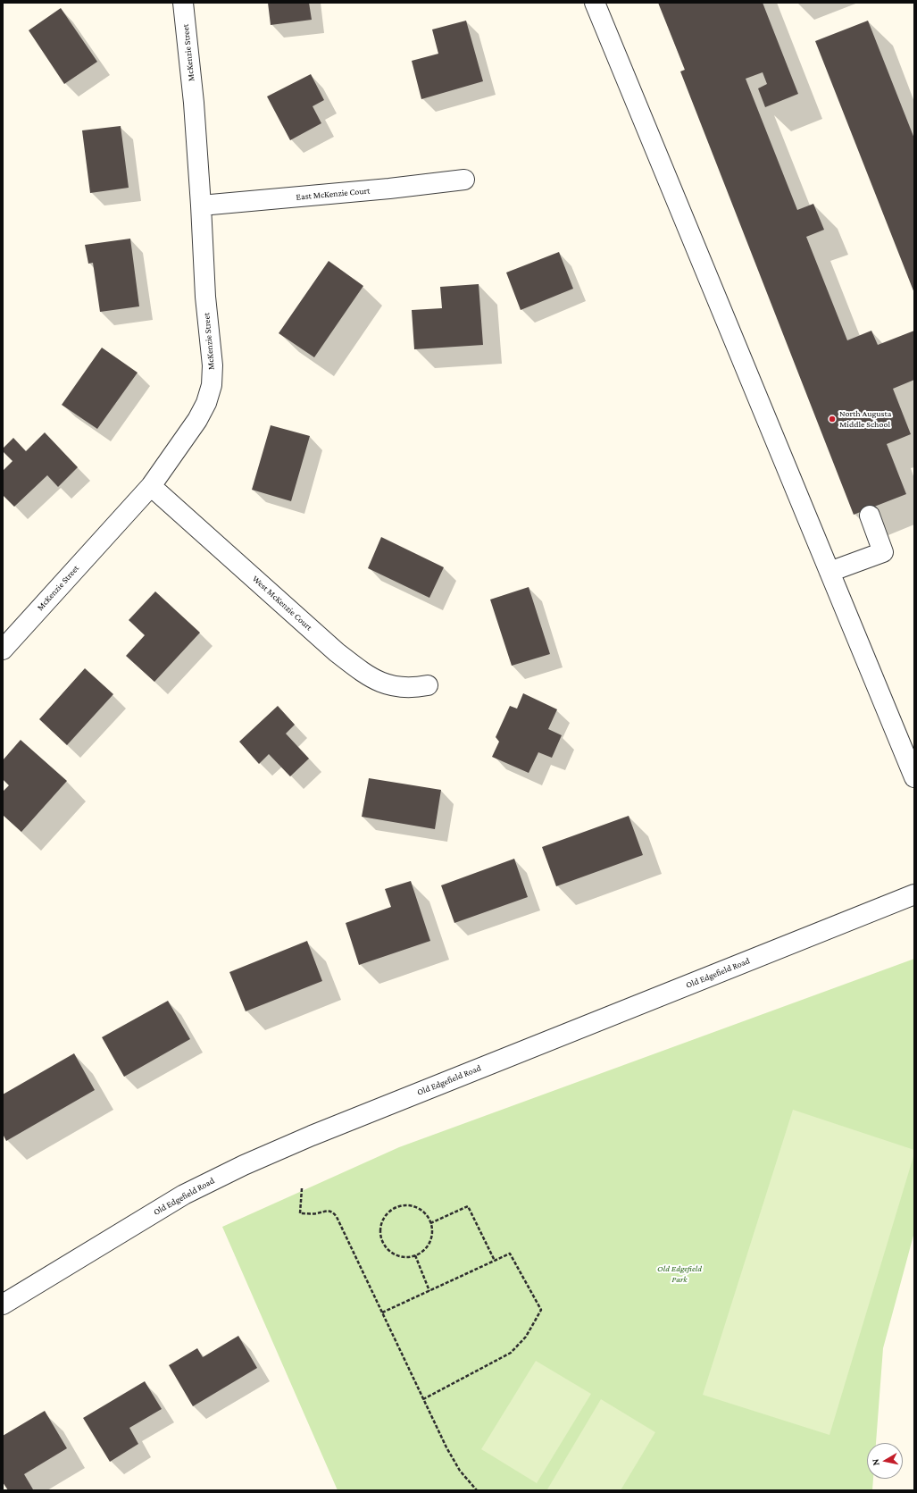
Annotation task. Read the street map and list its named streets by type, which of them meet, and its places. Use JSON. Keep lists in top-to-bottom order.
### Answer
{
  "streets": {
    "street": [
      "McKenzie Street",
      "East McKenzie Court",
      "West McKenzie Court",
      "Old Edgefield Road"
    ]
  },
  "crossings": [
    ["McKenzie Street", "East McKenzie Court"],
    ["McKenzie Street", "West McKenzie Court"]
  ],
  "parks": ["Old Edgefield Park"],
  "places": ["North Augusta Middle School"],
  "north": "left"
}
